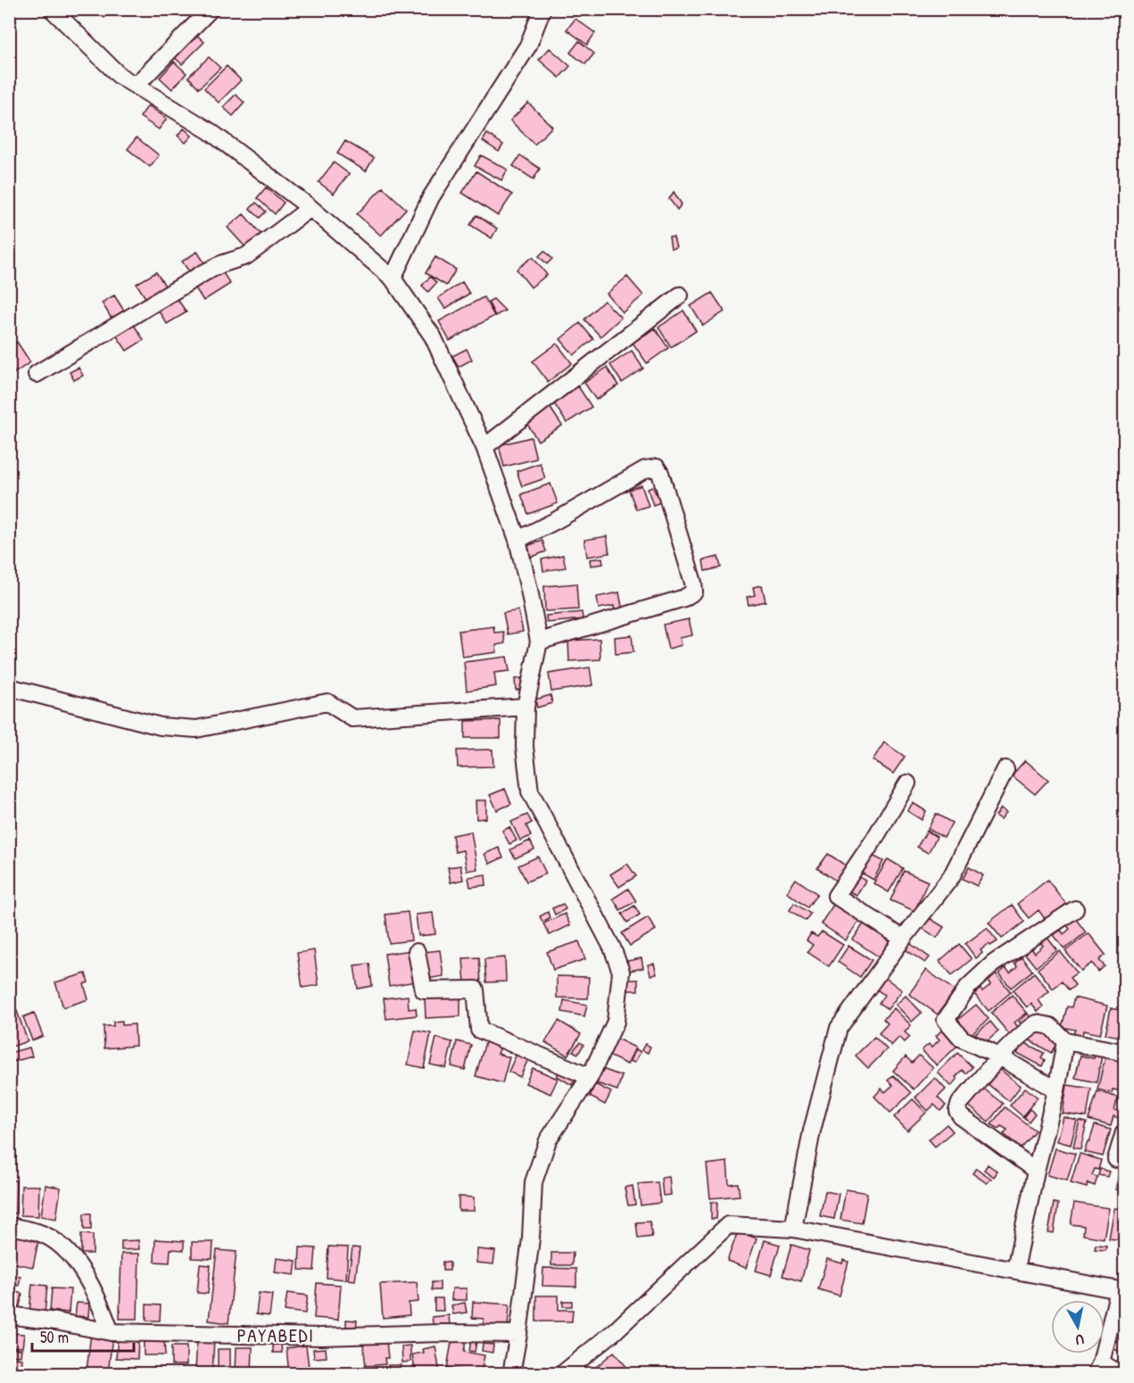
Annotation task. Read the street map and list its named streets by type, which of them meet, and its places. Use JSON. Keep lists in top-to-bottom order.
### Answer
{
  "districts": ["PAYABEDI"],
  "scale_bar": "50 m",
  "north": "bottom"
}
